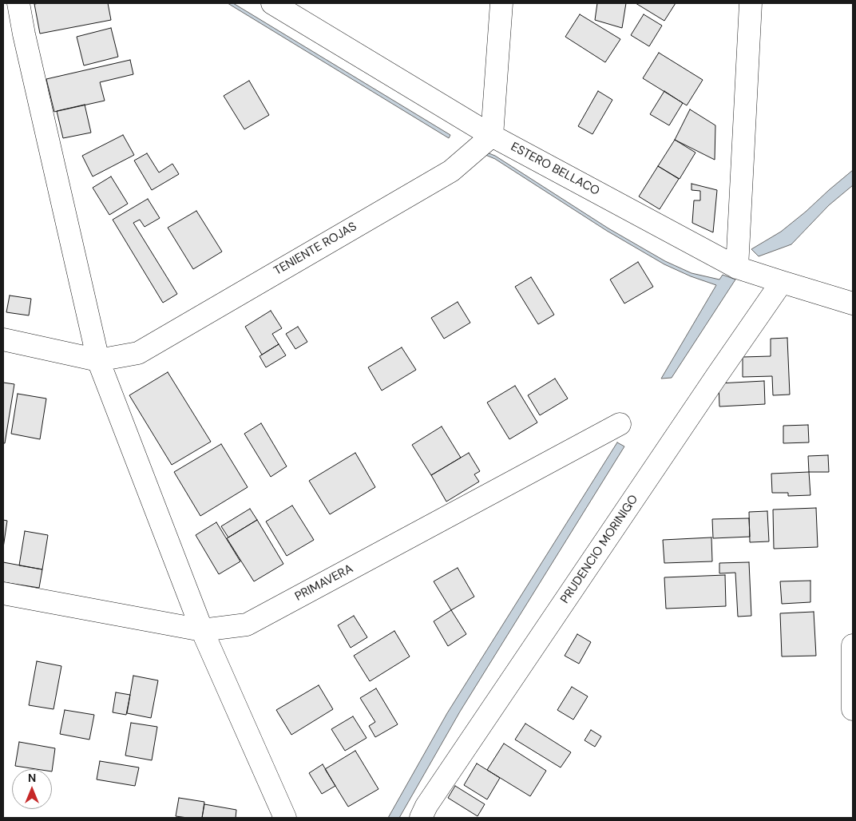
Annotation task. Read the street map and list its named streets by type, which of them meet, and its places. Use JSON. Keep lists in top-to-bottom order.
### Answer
{
  "streets": {
    "street": [
      "ESTERO BELLACO",
      "TENIENTE ROJAS",
      "PRUDENCIO MORINIGO",
      "PRIMAVERA"
    ]
  },
  "crossings": [
    ["ESTERO BELLACO", "TENIENTE ROJAS"],
    ["ESTERO BELLACO", "PRUDENCIO MORINIGO"]
  ],
  "north": "top"
}
